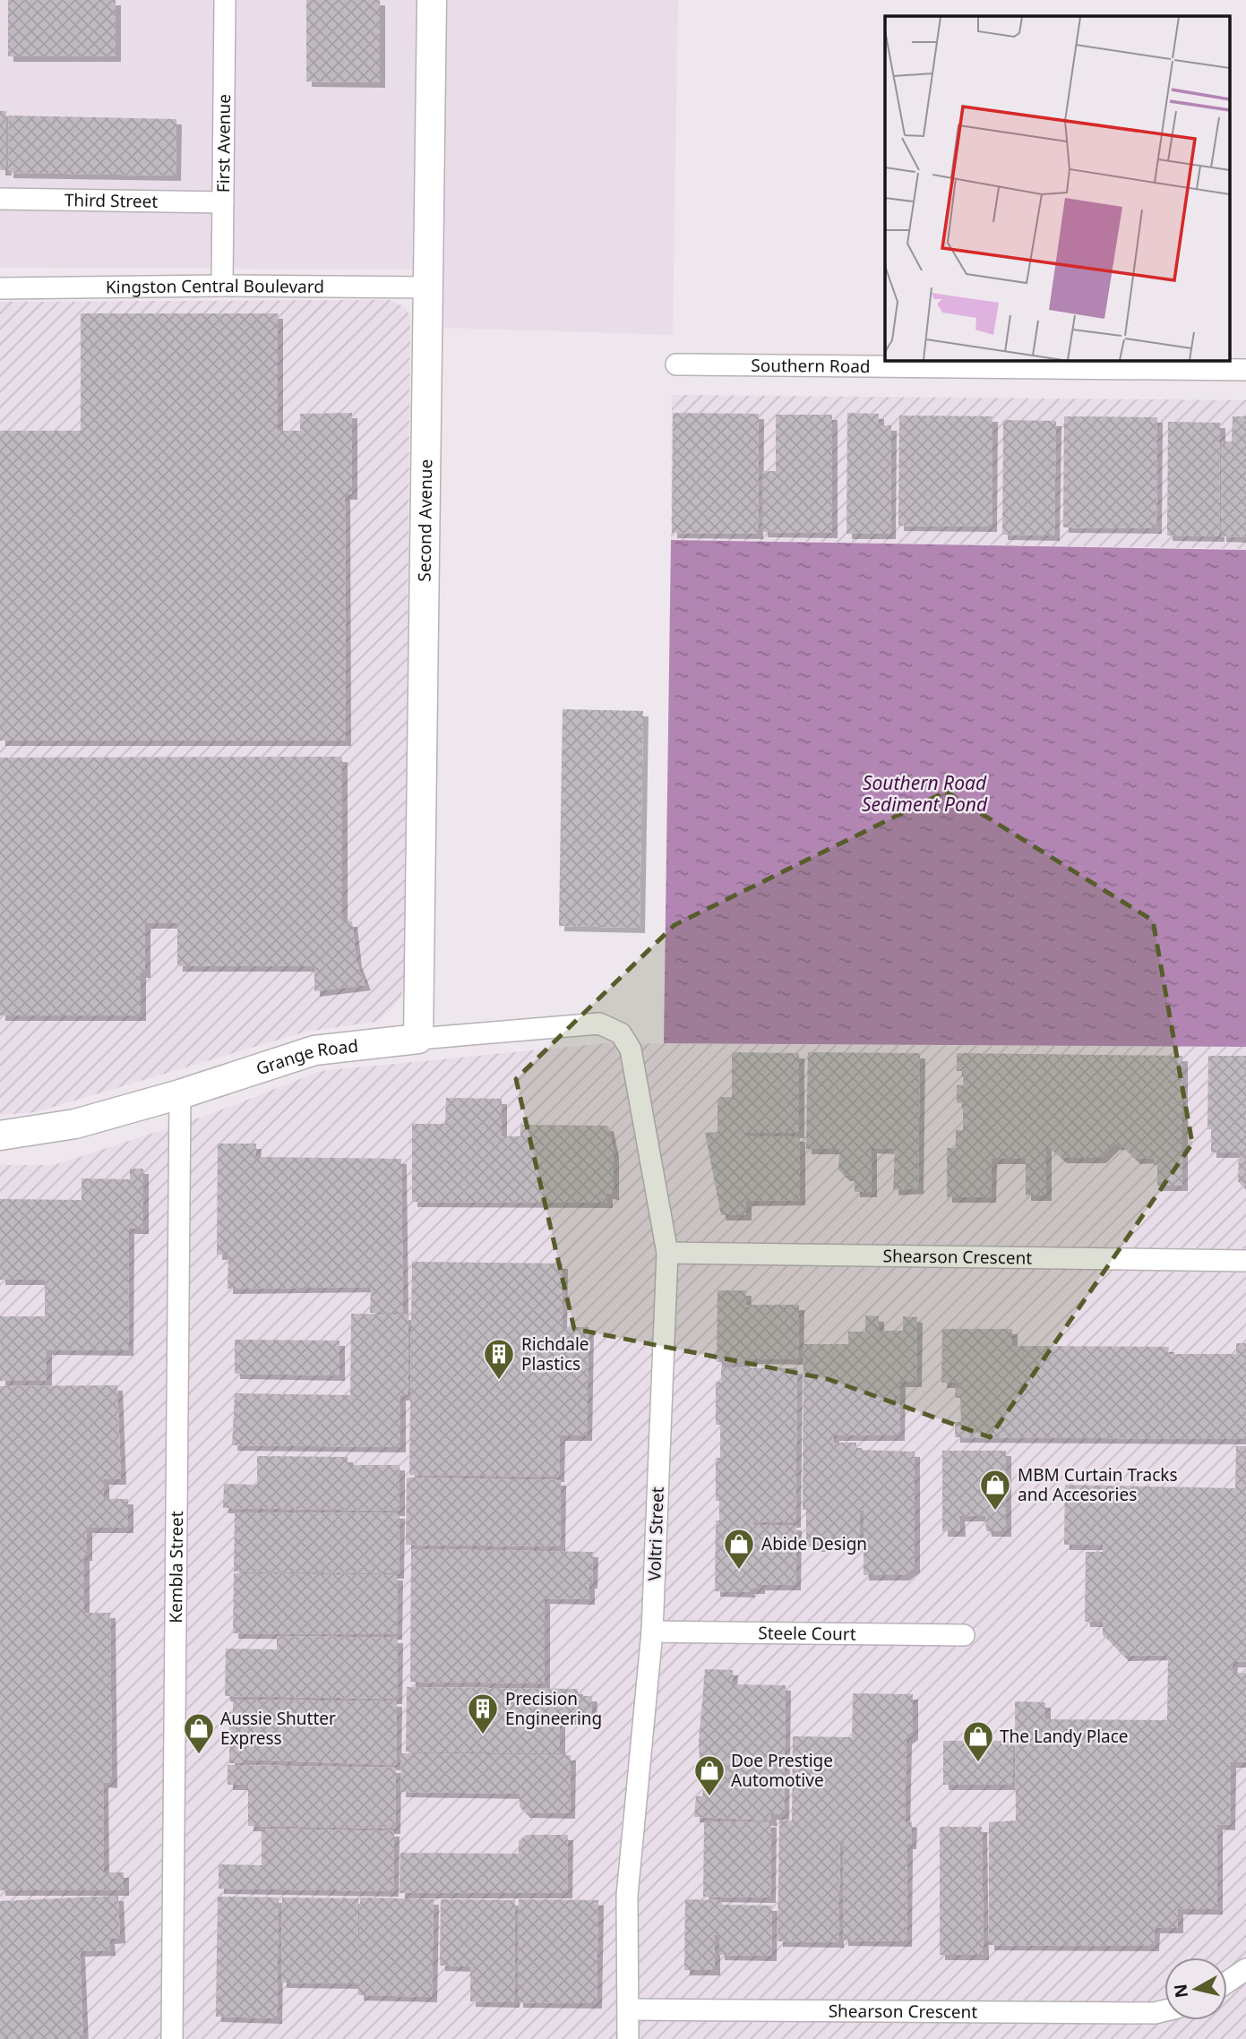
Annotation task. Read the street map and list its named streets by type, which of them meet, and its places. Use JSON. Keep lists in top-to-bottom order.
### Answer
{
  "streets": {
    "main road": ["Second Avenue", "Grange Road"],
    "street": [
      "First Avenue",
      "Third Street",
      "Kingston Central Boulevard",
      "Southern Road",
      "Shearson Crescent",
      "Voltri Street",
      "Kembla Street",
      "Steele Court"
    ]
  },
  "crossings": [
    ["First Avenue", "Third Street"],
    ["First Avenue", "Kingston Central Boulevard"],
    ["Kingston Central Boulevard", "Second Avenue"],
    ["Second Avenue", "Grange Road"],
    ["Grange Road", "Voltri Street"],
    ["Grange Road", "Kembla Street"],
    ["Shearson Crescent", "Voltri Street"],
    ["Voltri Street", "Steele Court"]
  ],
  "water": ["Southern Road Sediment Pond"],
  "places": {
    "building": ["Richdale Plastics", "Precision Engineering"],
    "shop": [
      "MBM Curtain Tracks and Accesories",
      "Abide Design",
      "Aussie Shutter Express",
      "The Landy Place",
      "Doe Prestige Automotive"
    ]
  },
  "north": "left"
}
